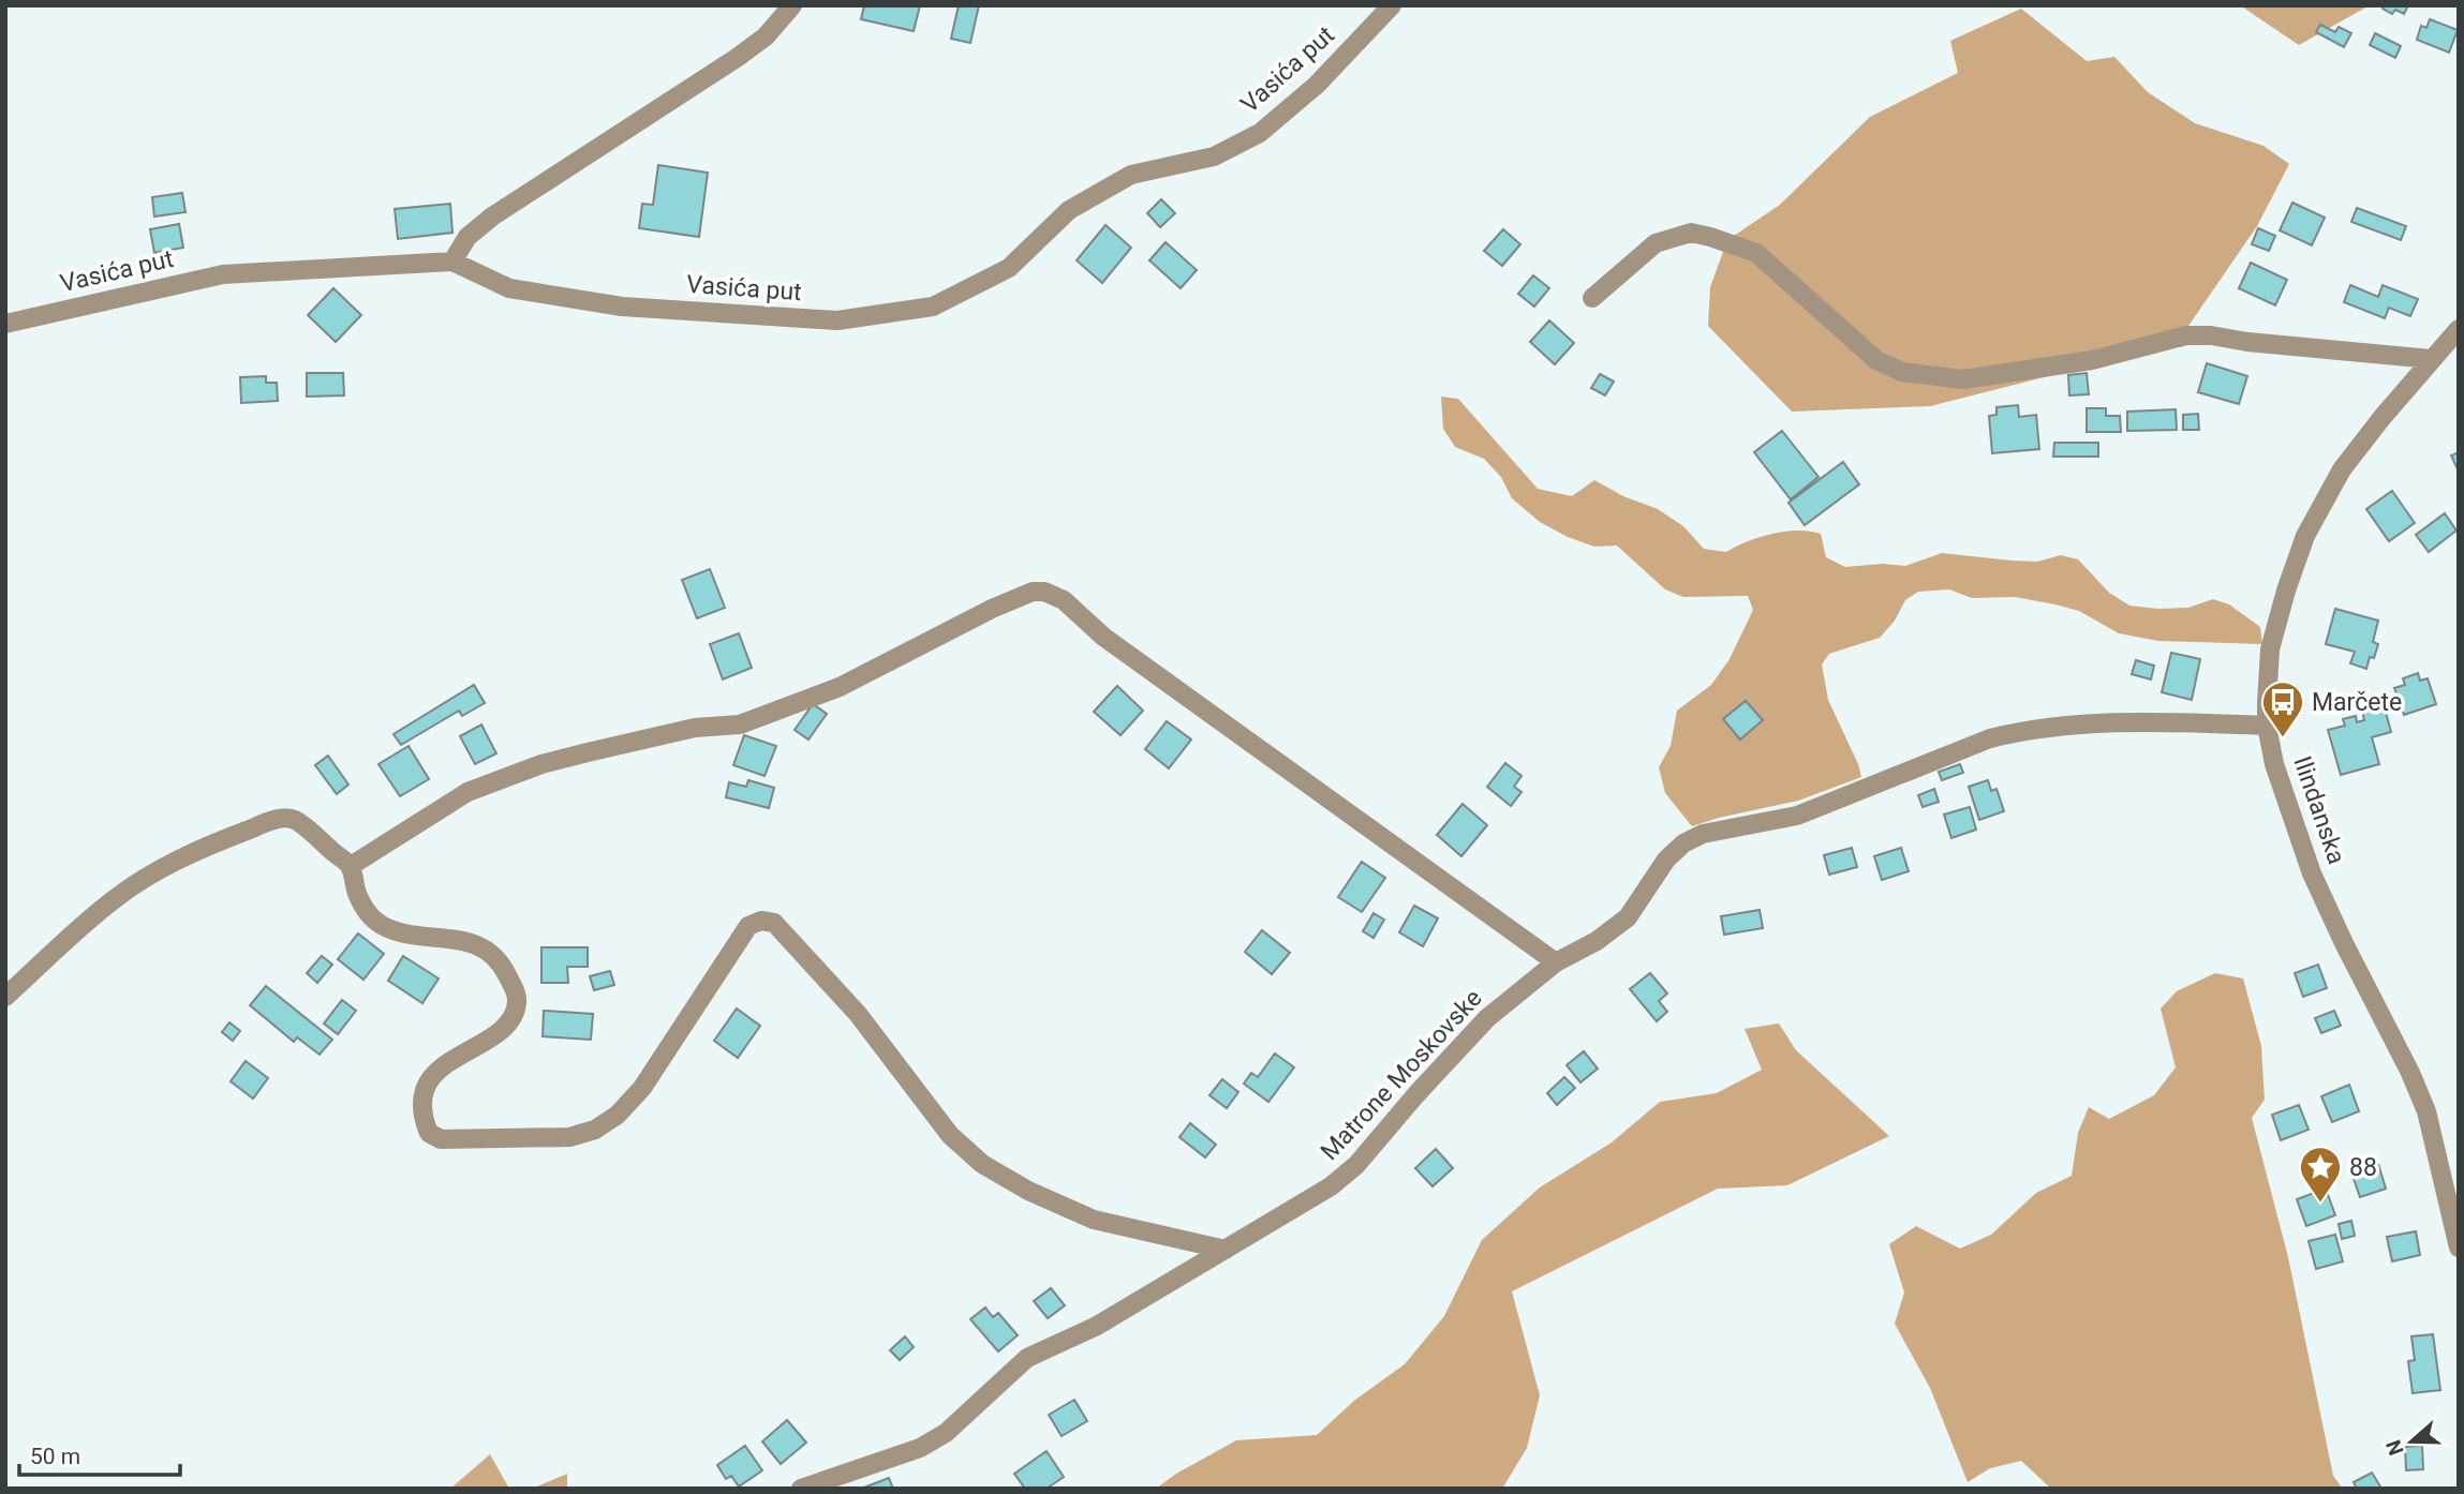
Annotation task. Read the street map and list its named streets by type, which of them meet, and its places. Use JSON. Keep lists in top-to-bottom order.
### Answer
{
  "streets": {
    "street": ["Vasića put", "Ilindanska", "Matrone Moskovske"]
  },
  "crossings": [
    ["Ilindanska", "Matrone Moskovske"]
  ],
  "places": {
    "bus stop": ["Marčete"],
    "place": ["88"]
  },
  "scale_bar": "50 m",
  "north": "left"
}
